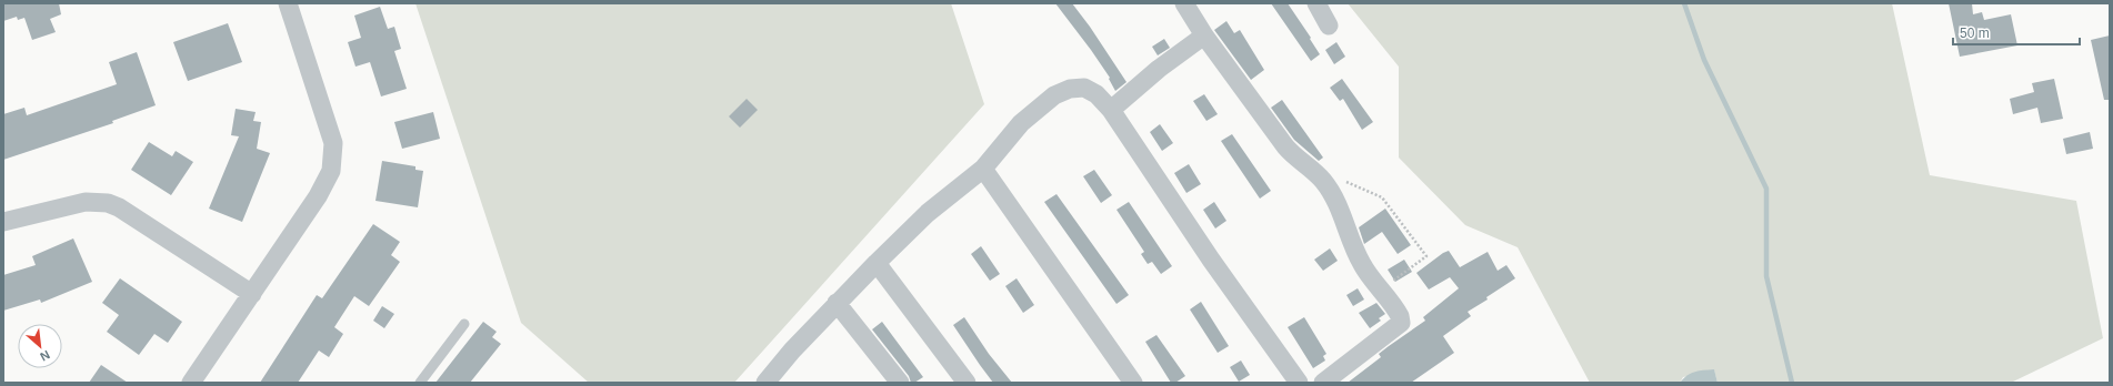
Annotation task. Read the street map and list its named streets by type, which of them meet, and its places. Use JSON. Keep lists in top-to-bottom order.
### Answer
{
  "scale_bar": "50 m",
  "north": "bottom right"
}
